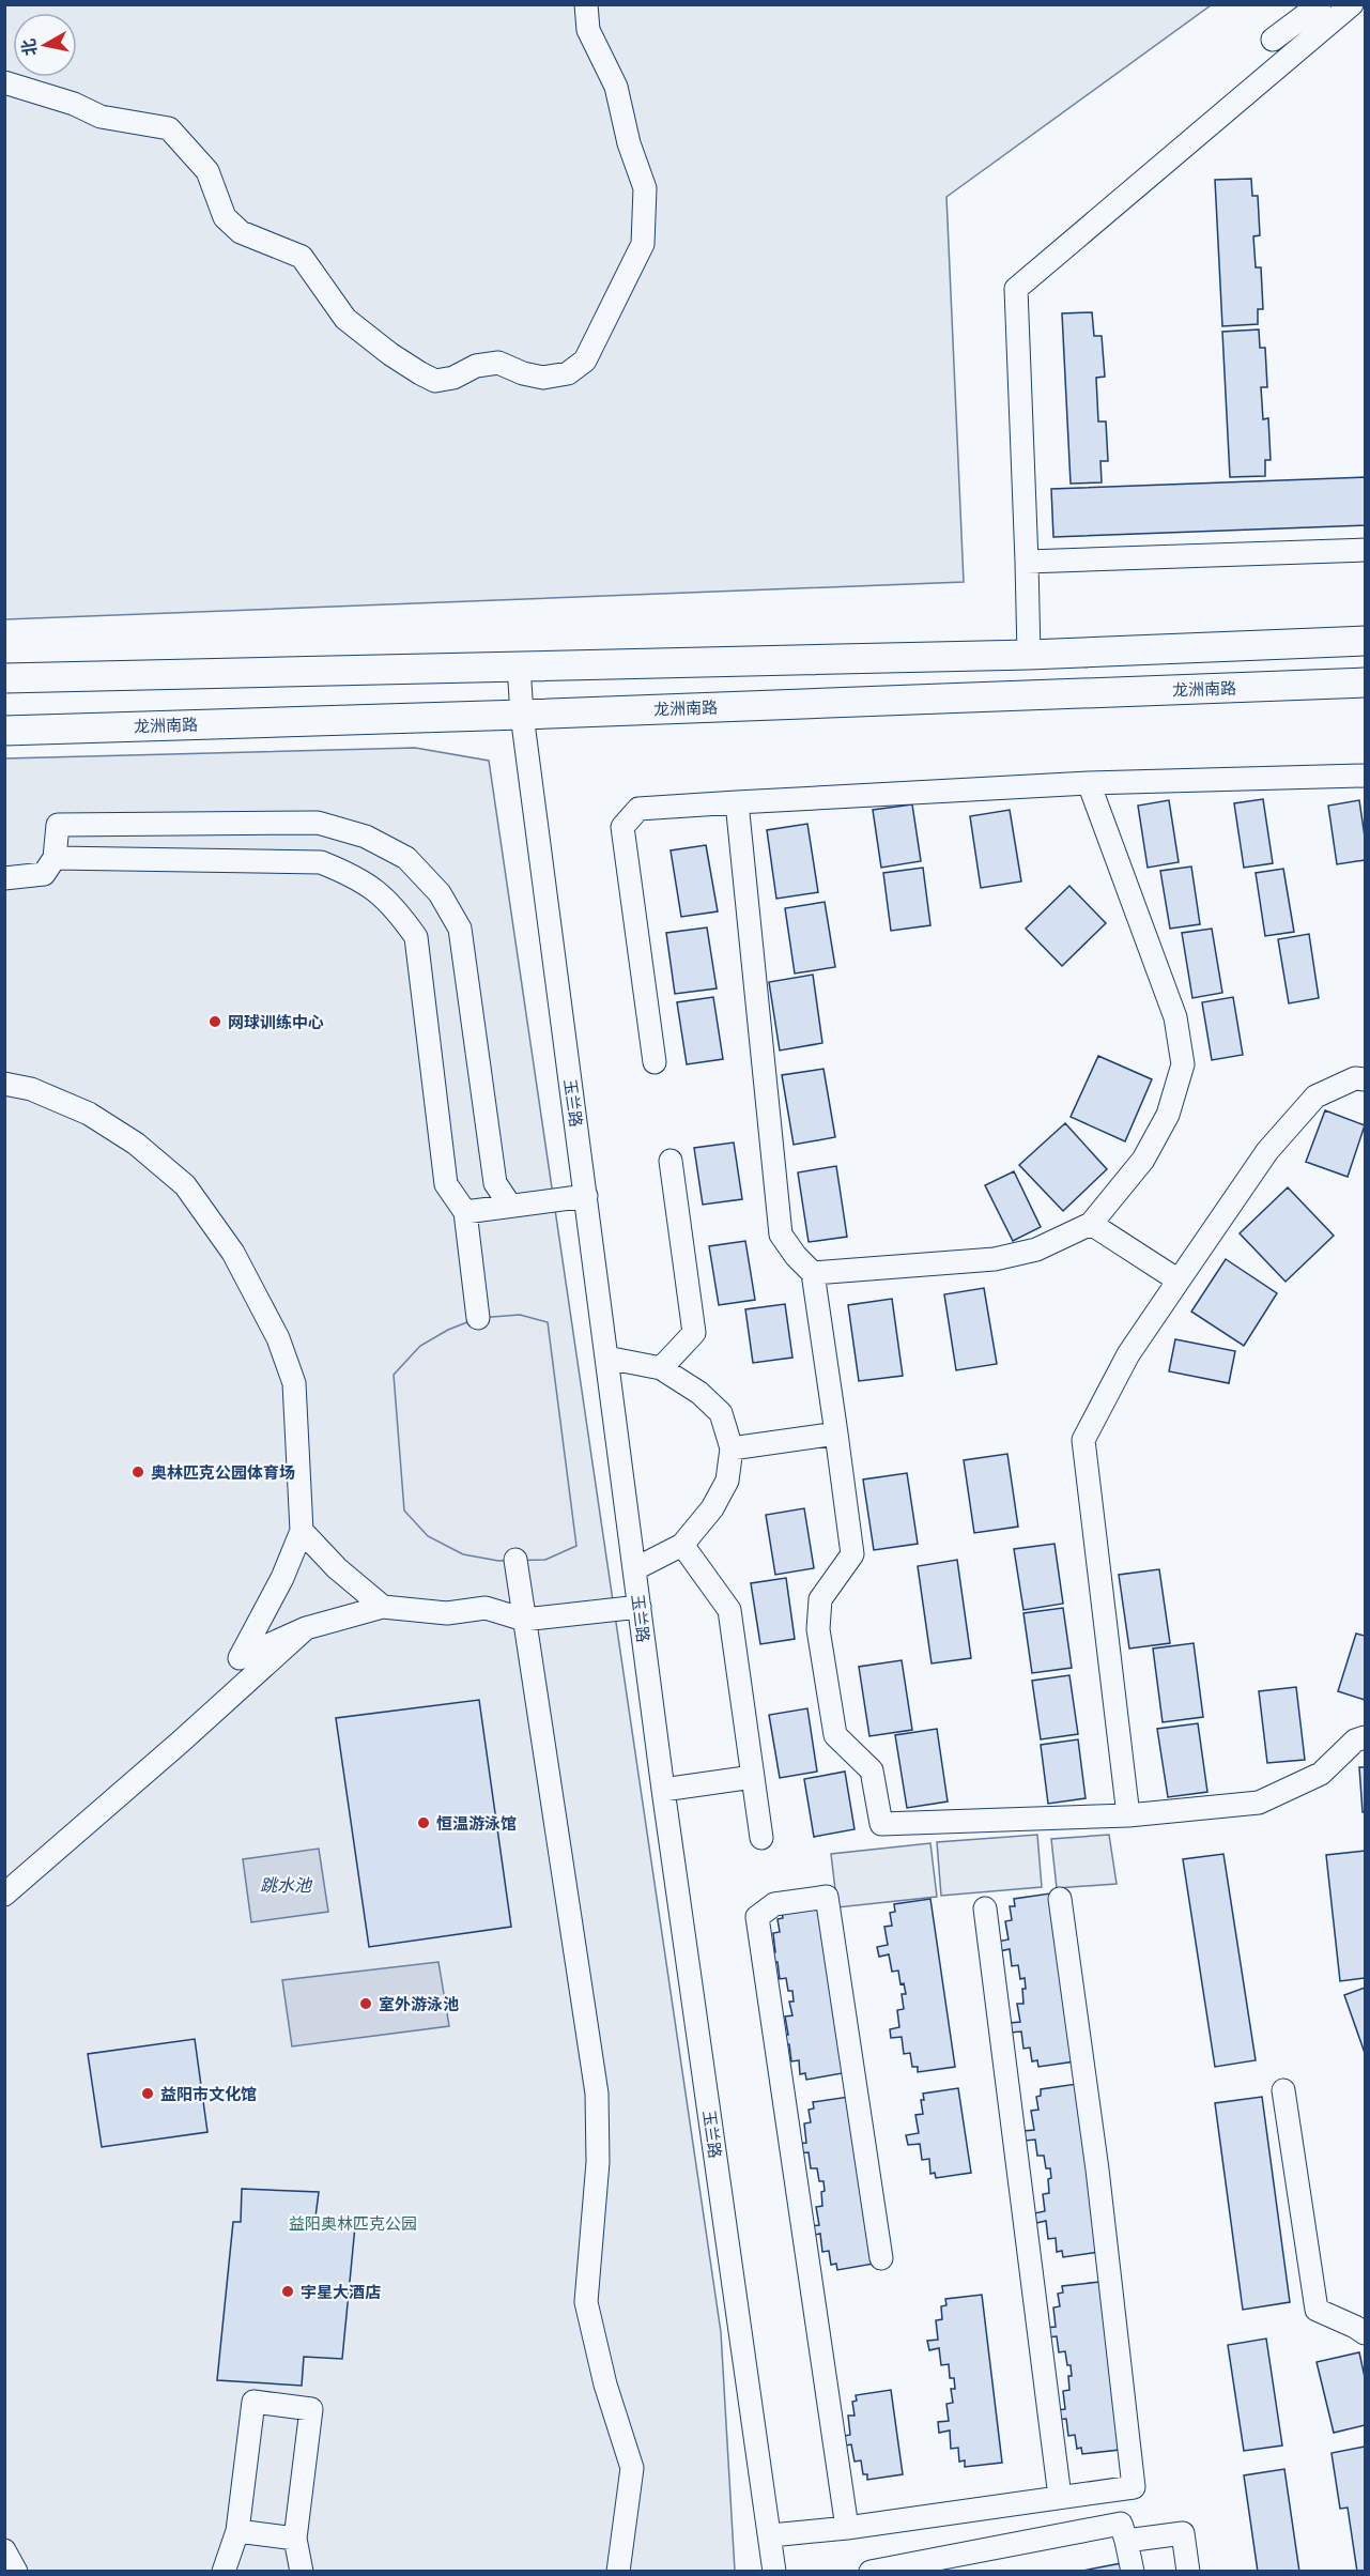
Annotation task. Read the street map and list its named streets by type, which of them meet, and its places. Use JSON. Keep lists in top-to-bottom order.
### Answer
{
  "streets": {
    "main road": ["龙洲南路"],
    "street": ["玉兰路"]
  },
  "crossings": [
    ["龙洲南路", "玉兰路"]
  ],
  "water": ["跳水池"],
  "parks": ["益阳奥林匹克公园"],
  "places": [
    "网球训练中心",
    "奥林匹克公园体育场",
    "恒温游泳馆",
    "室外游泳池",
    "益阳市文化馆",
    "宇星大酒店"
  ],
  "north": "left"
}
